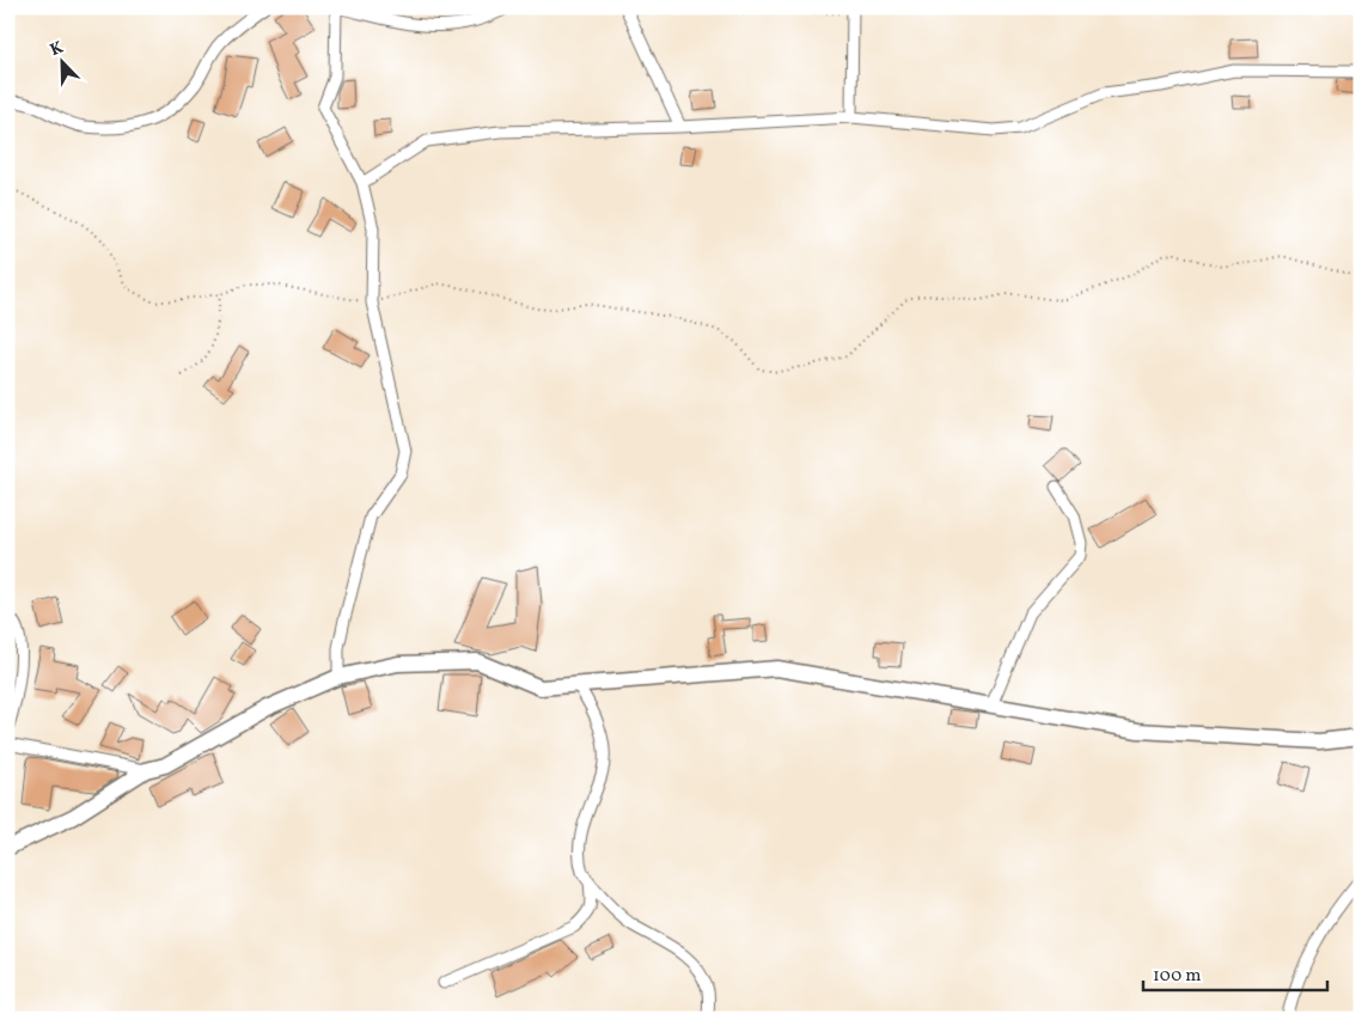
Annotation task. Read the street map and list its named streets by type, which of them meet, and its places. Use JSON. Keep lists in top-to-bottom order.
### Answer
{
  "scale_bar": "100 m",
  "north": "top left"
}
